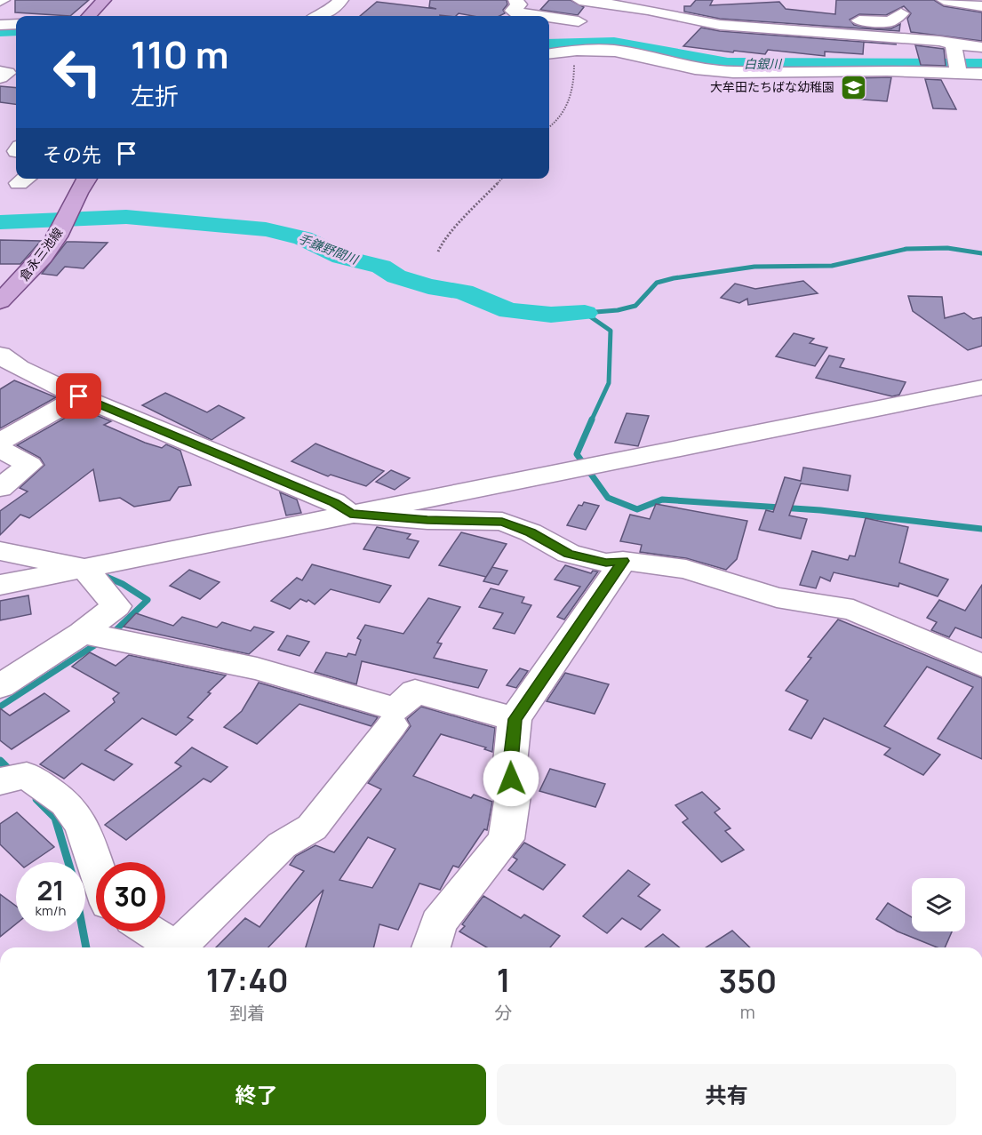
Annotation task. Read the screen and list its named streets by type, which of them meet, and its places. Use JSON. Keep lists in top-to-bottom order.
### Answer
{
  "streets": {
    "main road": ["倉永三池線"]
  },
  "water": ["白銀川", "手鎌野間川"],
  "places": {
    "school or university": ["大牟田たちばな幼稚園"]
  },
  "page": {
    "turn": ["110 m", "左折"],
    "then": "その先",
    "speed": "21 km/h",
    "limit": "30",
    "eta": [
      "17:40",
      "到着",
      "1",
      "分",
      "350",
      "m"
    ],
    "buttons": ["終了", "共有"]
  }
}
